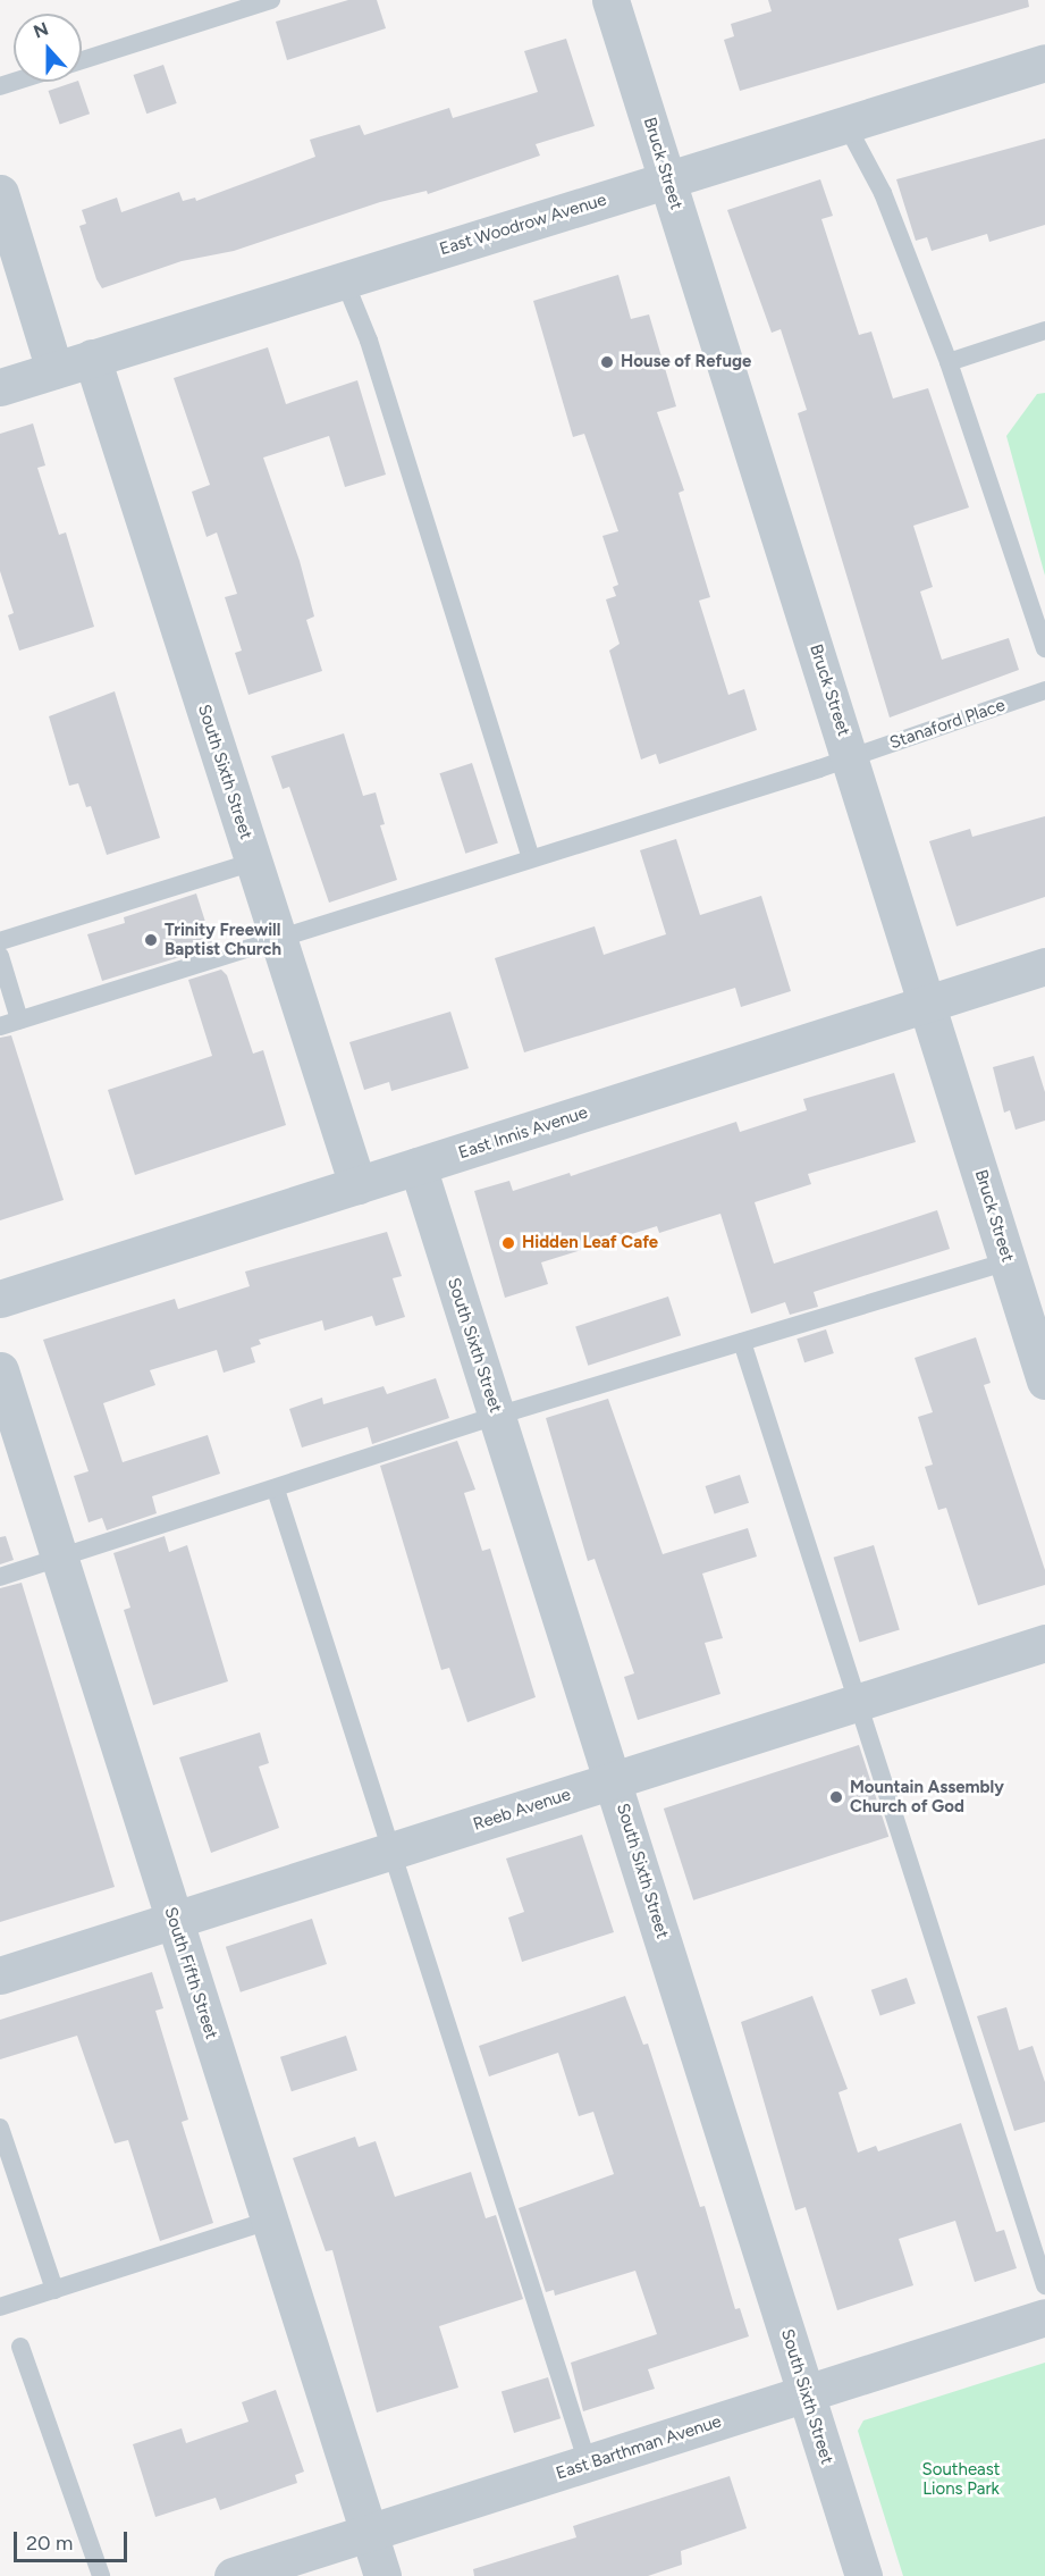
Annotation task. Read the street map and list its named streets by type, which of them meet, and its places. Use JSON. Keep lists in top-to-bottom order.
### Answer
{
  "streets": {
    "street": [
      "Bruck Street",
      "East Woodrow Avenue",
      "South Sixth Street",
      "East Innis Avenue",
      "Reeb Avenue",
      "South Fifth Street",
      "East Barthman Avenue"
    ],
    "lane": ["Stanaford Place"]
  },
  "crossings": [
    ["Bruck Street", "East Woodrow Avenue"],
    ["Bruck Street", "Stanaford Place"],
    ["Bruck Street", "East Innis Avenue"],
    ["East Woodrow Avenue", "South Sixth Street"],
    ["Stanaford Place", "South Sixth Street"],
    ["South Sixth Street", "East Innis Avenue"],
    ["South Sixth Street", "Reeb Avenue"],
    ["South Sixth Street", "East Barthman Avenue"],
    ["Reeb Avenue", "South Fifth Street"],
    ["South Fifth Street", "East Barthman Avenue"]
  ],
  "parks": ["Southeast Lions Park"],
  "places": [
    "House of Refuge",
    "Trinity Freewill Baptist Church",
    "Hidden Leaf Cafe",
    "Mountain Assembly Church of God"
  ],
  "scale_bar": "20 m",
  "north": "top"
}
